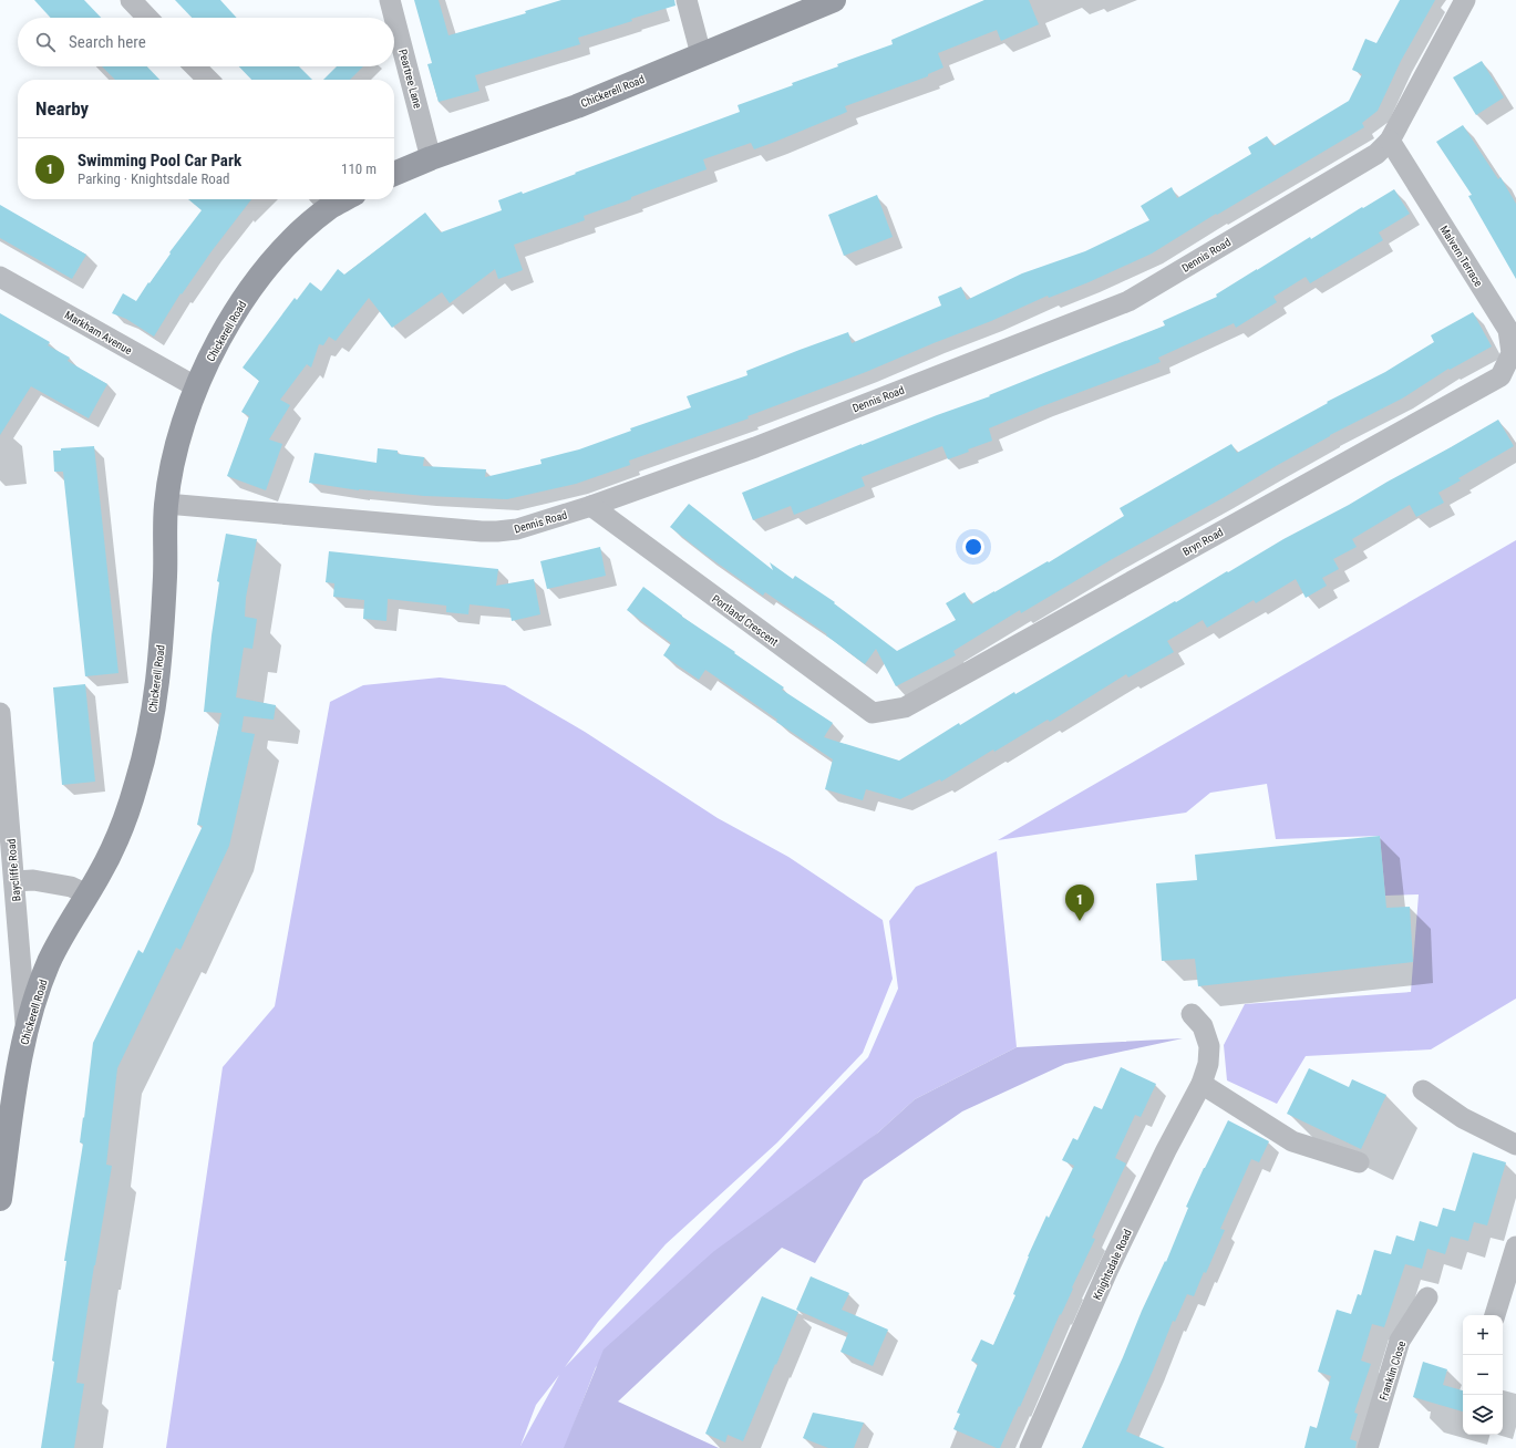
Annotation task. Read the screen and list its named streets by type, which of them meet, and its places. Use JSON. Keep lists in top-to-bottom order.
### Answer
{
  "streets": {
    "main road": ["Chickerell Road"],
    "street": [
      "Peartree Lane",
      "Dennis Road",
      "Malvern Terrace",
      "Markham Avenue",
      "Bryn Road",
      "Portland Crescent",
      "Baycliffe Road",
      "Knightsdale Road",
      "Franklin Close"
    ]
  },
  "crossings": [
    ["Peartree Lane", "Chickerell Road"],
    ["Chickerell Road", "Dennis Road"],
    ["Chickerell Road", "Markham Avenue"],
    ["Chickerell Road", "Baycliffe Road"],
    ["Dennis Road", "Malvern Terrace"],
    ["Dennis Road", "Portland Crescent"],
    ["Malvern Terrace", "Bryn Road"],
    ["Bryn Road", "Portland Crescent"]
  ],
  "page": {
    "search": "Search here",
    "heading": "Nearby",
    "list": [
      {
        "mark": "1",
        "name": "Swimming Pool Car Park",
        "note": "Parking · Knightsdale Road",
        "value": "110 m"
      }
    ],
    "pins": "1",
    "map_buttons": ["+", "−"]
  }
}
